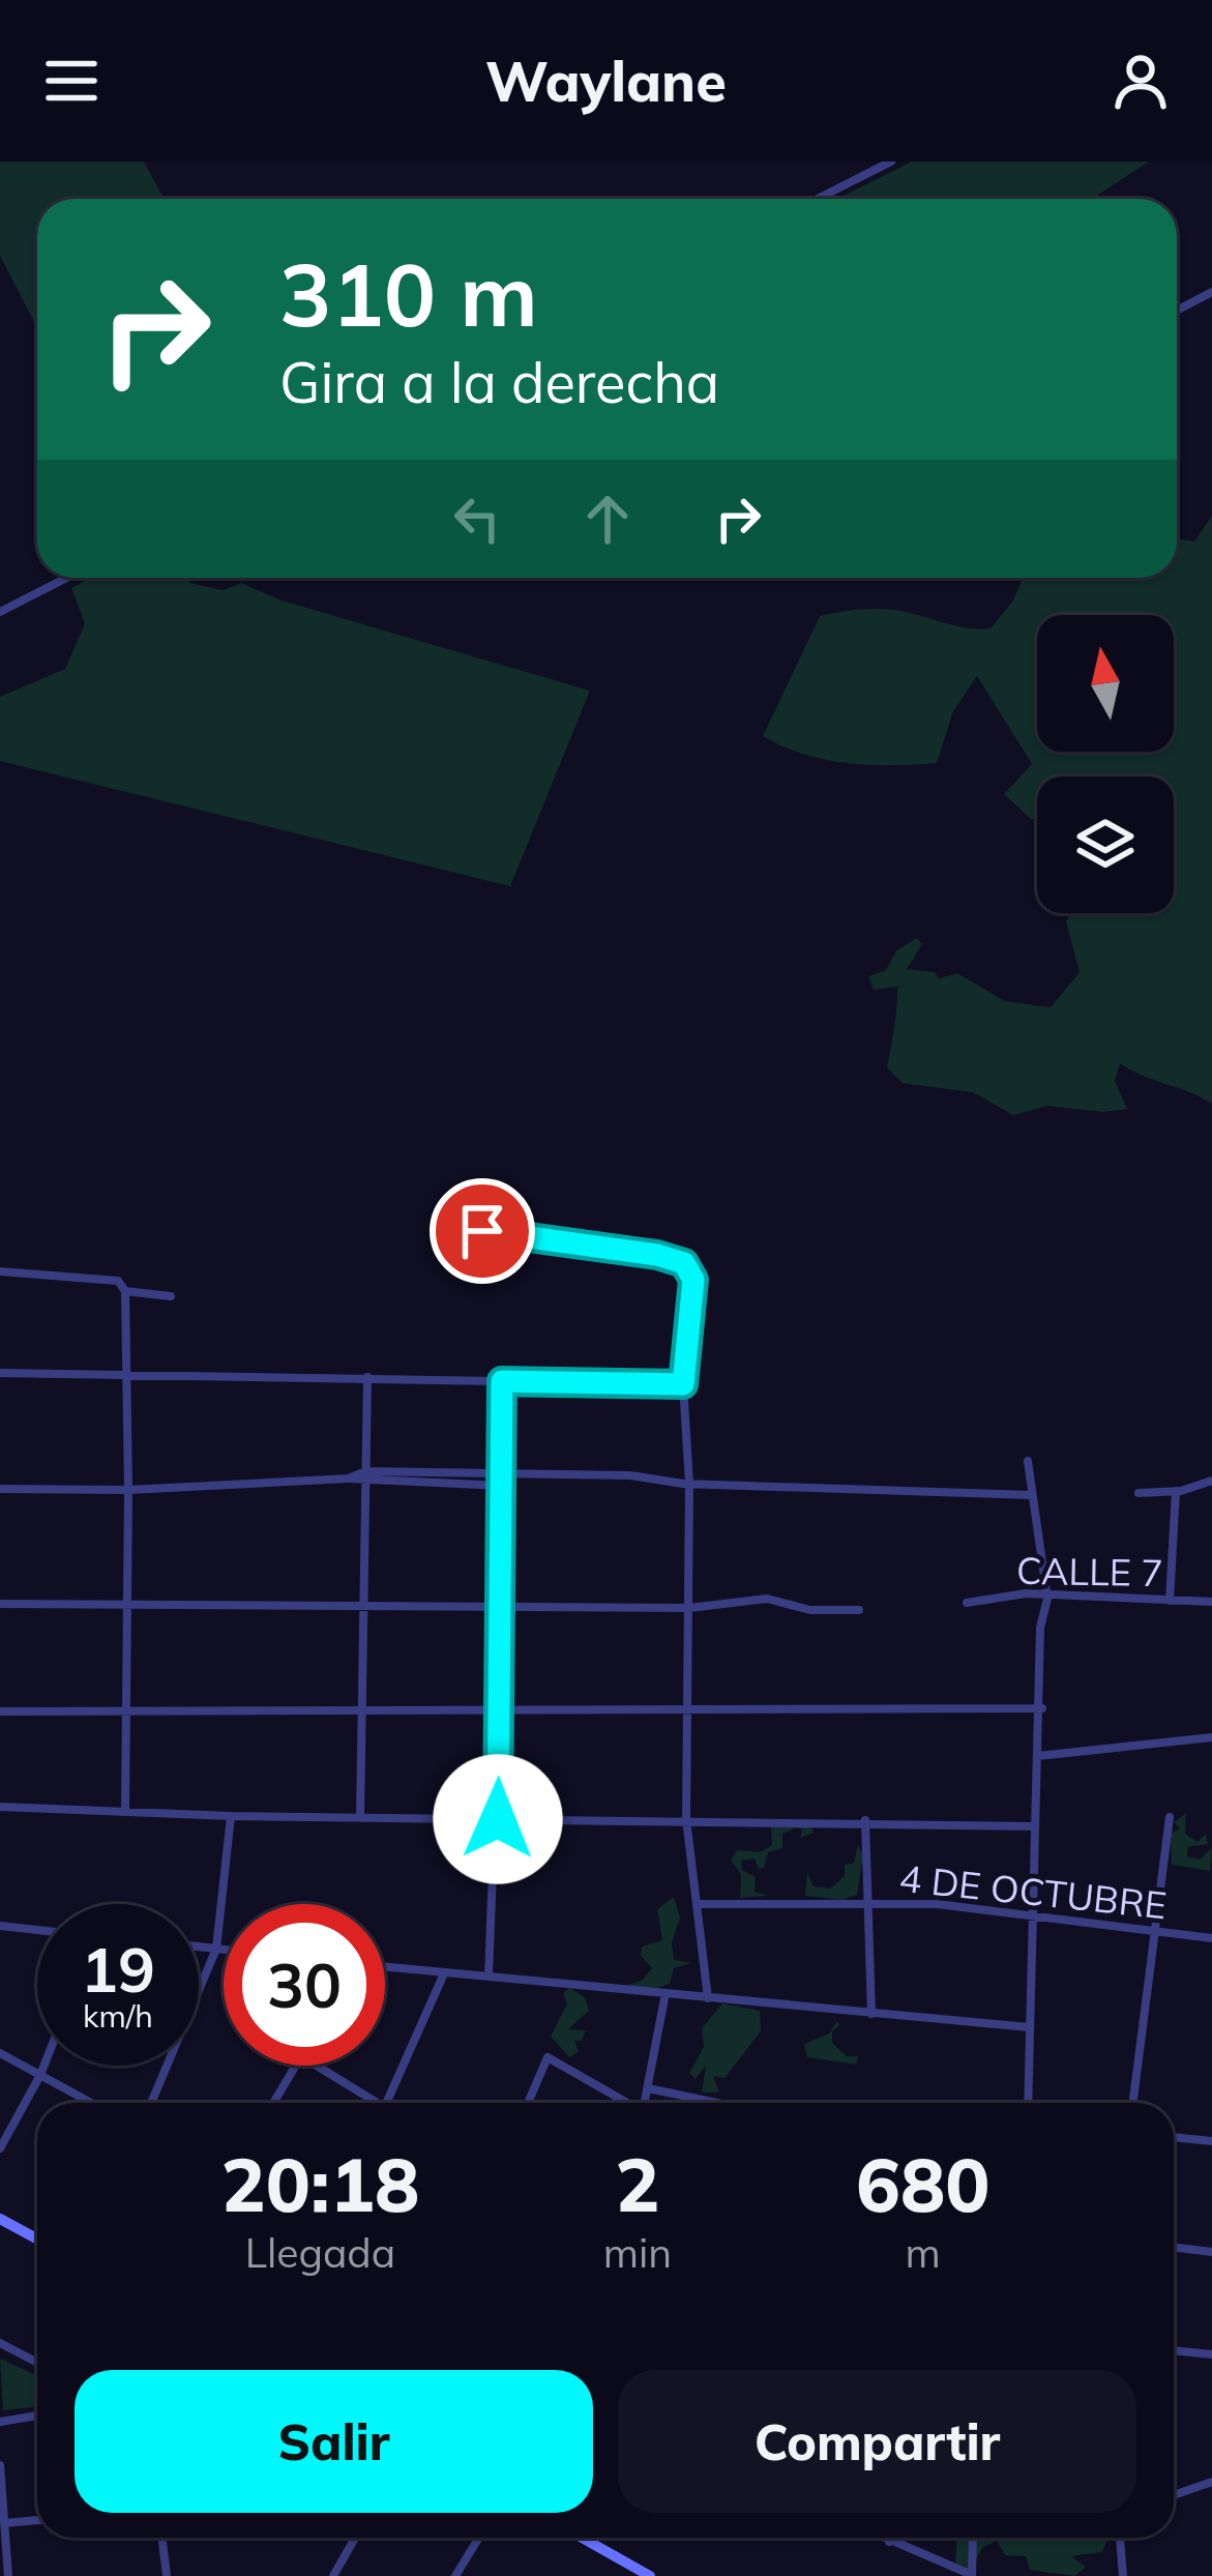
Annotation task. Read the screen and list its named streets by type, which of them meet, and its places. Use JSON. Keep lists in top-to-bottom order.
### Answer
{
  "streets": {
    "street": ["CALLE 7", "4 DE OCTUBRE"]
  },
  "north": "top",
  "page": {
    "header": "Waylane",
    "turn": ["310 m", "Gira a la derecha"],
    "speed": "19 km/h",
    "limit": "30",
    "eta": [
      "20:18",
      "Llegada",
      "2",
      "min",
      "680",
      "m"
    ],
    "buttons": ["Salir", "Compartir"]
  }
}
